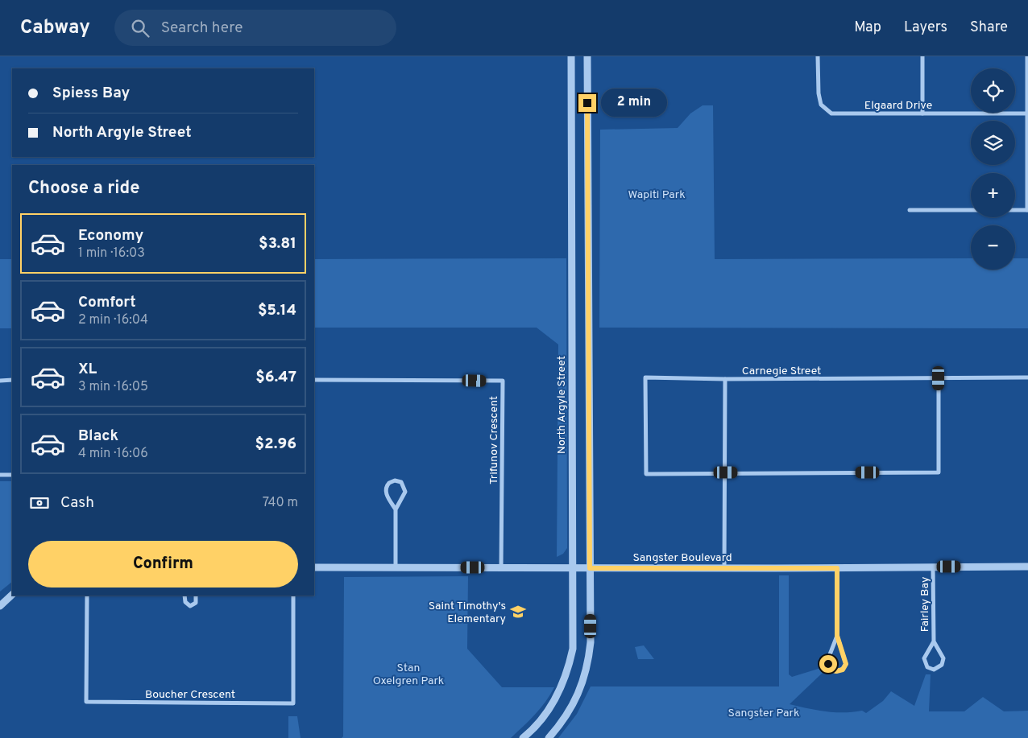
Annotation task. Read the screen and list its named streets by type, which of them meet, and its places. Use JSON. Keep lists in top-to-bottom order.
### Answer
{
  "streets": {
    "street": [
      "Elgaard Drive",
      "Carnegie Street",
      "North Argyle Street",
      "Trifunov Crescent",
      "Sangster Boulevard",
      "Fairley Bay",
      "Boucher Crescent"
    ]
  },
  "crossings": [
    ["North Argyle Street", "Sangster Boulevard"],
    ["Trifunov Crescent", "Sangster Boulevard"],
    ["Sangster Boulevard", "Fairley Bay"]
  ],
  "parks": ["Wapiti Park", "Stan Oxelgren Park", "Sangster Park"],
  "places": {
    "school or university": ["Saint Timothy's Elementary"]
  },
  "page": {
    "header": "Cabway",
    "search": "Search here",
    "nav": ["Map", "Layers", "Share"],
    "map_buttons": ["+", "−"],
    "banner": ["Spiess Bay", "North Argyle Street"],
    "bubble": "2 min",
    "heading": "Choose a ride",
    "list": [
      {
        "name": "Economy",
        "note": "1 min · 16:03",
        "value": "$3.81"
      },
      {
        "name": "Comfort",
        "note": "2 min · 16:04",
        "value": "$5.14"
      },
      {
        "name": "XL",
        "note": "3 min · 16:05",
        "value": "$6.47"
      },
      {
        "name": "Black",
        "note": "4 min · 16:06",
        "value": "$2.96"
      }
    ],
    "pay": ["Cash", "740 m"],
    "buttons": "Confirm"
  }
}
